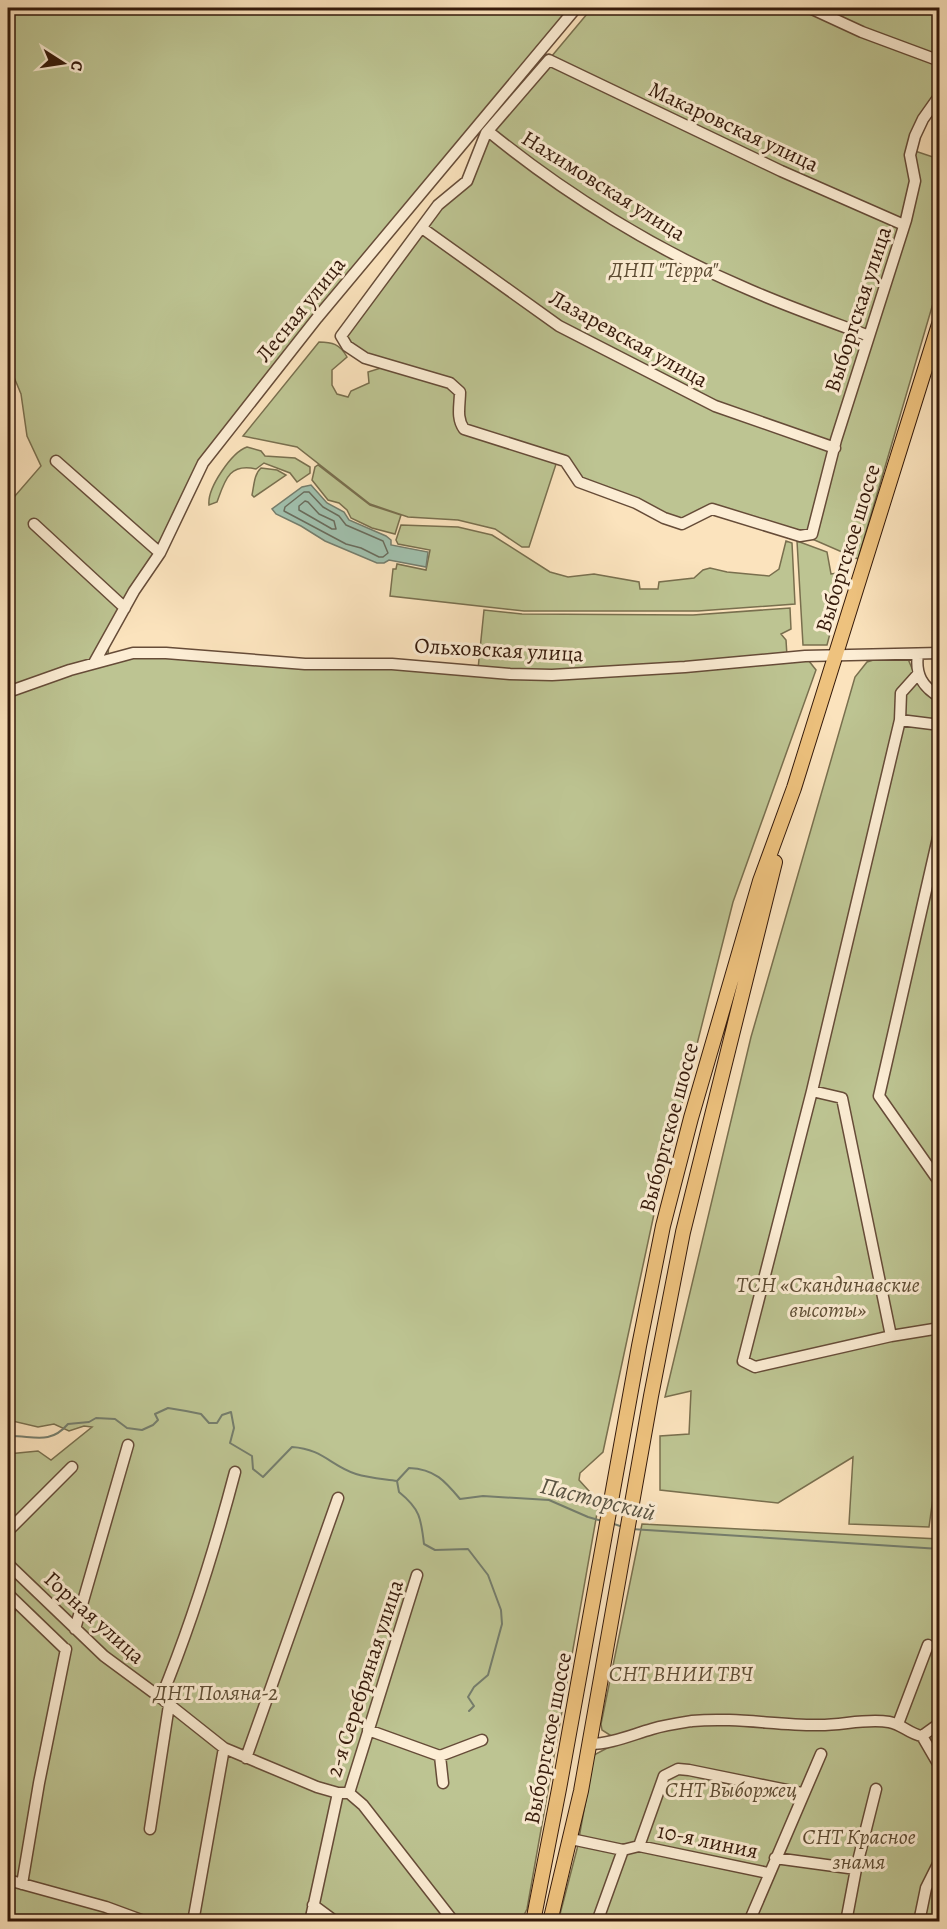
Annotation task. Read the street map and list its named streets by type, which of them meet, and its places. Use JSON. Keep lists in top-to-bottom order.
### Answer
{
  "streets": {
    "main road": ["Выборгское шоссе"],
    "street": [
      "Макаровская улица",
      "Нахимовская улица",
      "Лесная улица",
      "Выборгская улица",
      "Лазаревская улица",
      "Ольховская улица",
      "Горная улица",
      "2-я Серебряная улица",
      "10-я линия"
    ]
  },
  "crossings": [
    ["Макаровская улица", "Нахимовская улица"],
    ["Макаровская улица", "Выборгская улица"],
    ["Нахимовская улица", "Выборгская улица"],
    ["Лесная улица", "Ольховская улица"],
    ["Выборгская улица", "Лазаревская улица"],
    ["Выборгское шоссе", "Ольховская улица"],
    ["Горная улица", "2-я Серебряная улица"]
  ],
  "water": ["Пасторский"],
  "parks": [
    "ДНП \"Терра\"",
    "ТСН «Скандинавские высоты»",
    "СНТ ВНИИ ТВЧ",
    "ДНТ Поляна-2",
    "СНТ Выборжец",
    "СНТ Красное знамя"
  ],
  "north": "right"
}
